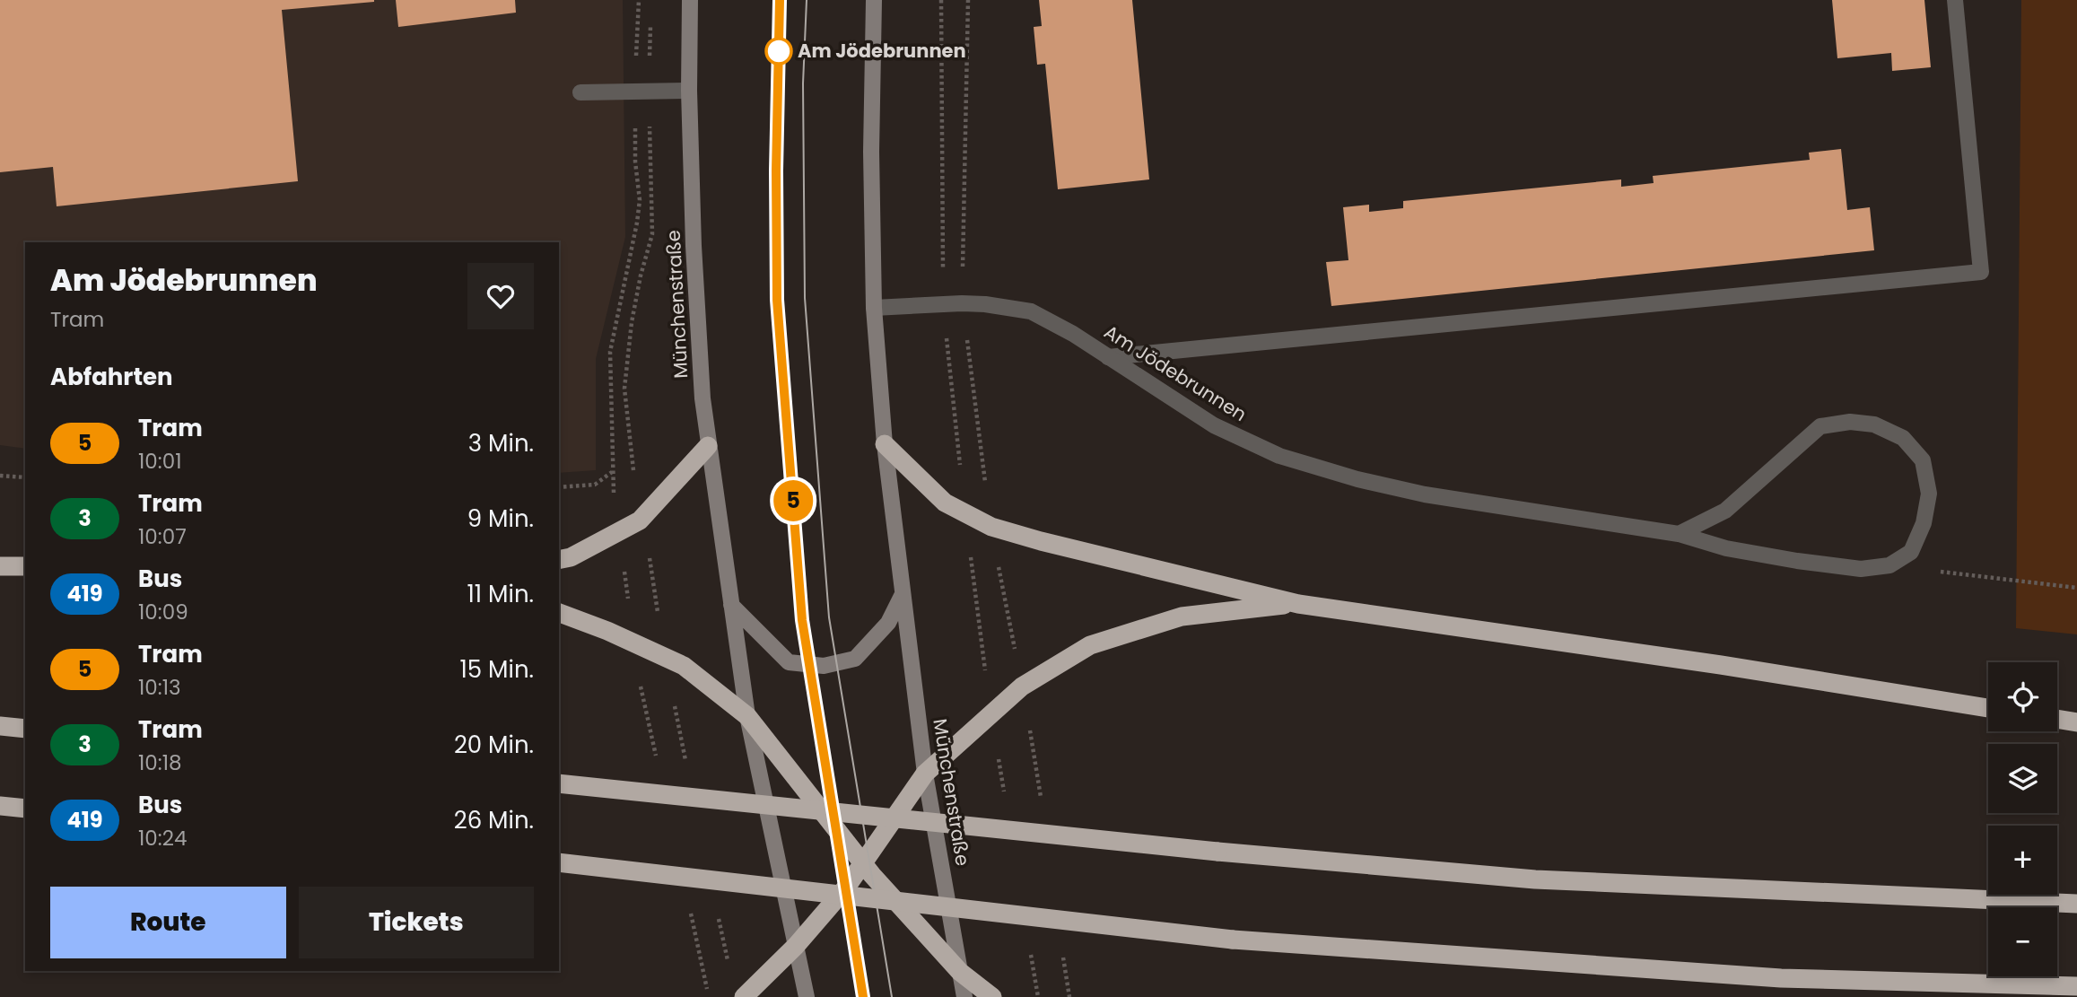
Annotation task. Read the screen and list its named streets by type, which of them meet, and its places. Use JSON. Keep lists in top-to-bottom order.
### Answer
{
  "streets": {
    "main road": ["Münchenstraße"],
    "street": ["Am Jödebrunnen"]
  },
  "crossings": [
    ["Münchenstraße", "Am Jödebrunnen"]
  ],
  "places": ["Am Jödebrunnen"],
  "lines": ["tram line 5"],
  "page": {
    "on_map": "5",
    "heading": [
      ["Am Jödebrunnen", "Tram"],
      "Abfahrten"
    ],
    "list": [
      {
        "mark": "5",
        "name": "Tram",
        "note": "10:01",
        "value": "3 Min."
      },
      {
        "mark": "3",
        "name": "Tram",
        "note": "10:07",
        "value": "9 Min."
      },
      {
        "mark": "419",
        "name": "Bus",
        "note": "10:09",
        "value": "11 Min."
      },
      {
        "mark": "5",
        "name": "Tram",
        "note": "10:13",
        "value": "15 Min."
      },
      {
        "mark": "3",
        "name": "Tram",
        "note": "10:18",
        "value": "20 Min."
      },
      {
        "mark": "419",
        "name": "Bus",
        "note": "10:24",
        "value": "26 Min."
      }
    ],
    "map_buttons": ["+", "−"],
    "buttons": ["Route", "Tickets"]
  }
}
